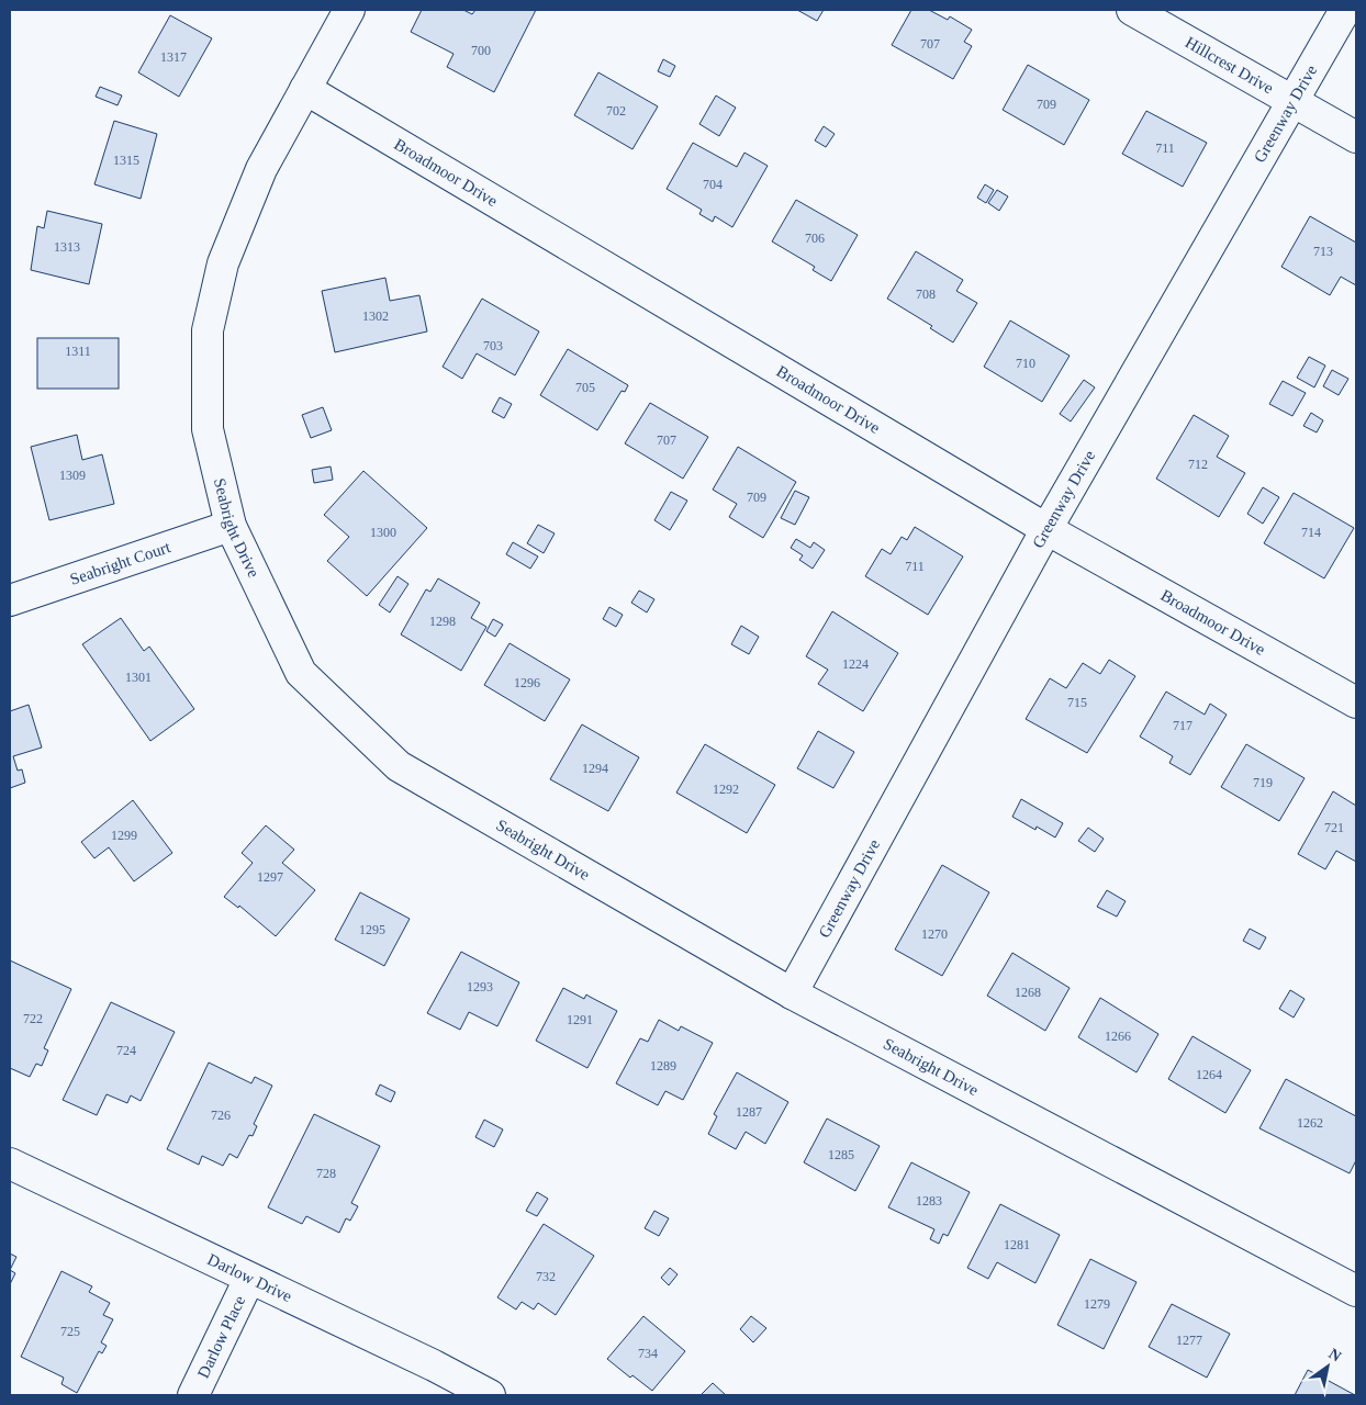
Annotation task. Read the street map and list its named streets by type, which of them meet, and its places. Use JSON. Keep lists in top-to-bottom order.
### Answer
{
  "streets": {
    "street": [
      "Hillcrest Drive",
      "Greenway Drive",
      "Broadmoor Drive",
      "Seabright Drive",
      "Seabright Court",
      "Darlow Drive",
      "Darlow Place"
    ]
  },
  "crossings": [
    ["Hillcrest Drive", "Greenway Drive"],
    ["Greenway Drive", "Broadmoor Drive"],
    ["Greenway Drive", "Seabright Drive"],
    ["Broadmoor Drive", "Seabright Drive"],
    ["Seabright Drive", "Seabright Court"],
    ["Darlow Drive", "Darlow Place"]
  ],
  "house_numbers": [
    "707",
    "700",
    "1317",
    "709",
    "702",
    "711",
    "1315",
    "704",
    "706",
    "1313",
    "713",
    "708",
    "1302",
    "703",
    "1311",
    "710",
    "705",
    "707",
    "712",
    "1309",
    "709",
    "1300",
    "714",
    "711",
    "1298",
    "1224",
    "1301",
    "1296",
    "715",
    "717",
    "1294",
    "719",
    "1292",
    "721",
    "1299",
    "1297",
    "1295",
    "1270",
    "1293",
    "1268",
    "722",
    "1291",
    "1266",
    "724",
    "1289",
    "1264",
    "1287",
    "726",
    "1262",
    "1285",
    "728",
    "1283",
    "1281",
    "732",
    "1279",
    "725",
    "1277",
    "734"
  ],
  "north": "top right"
}
